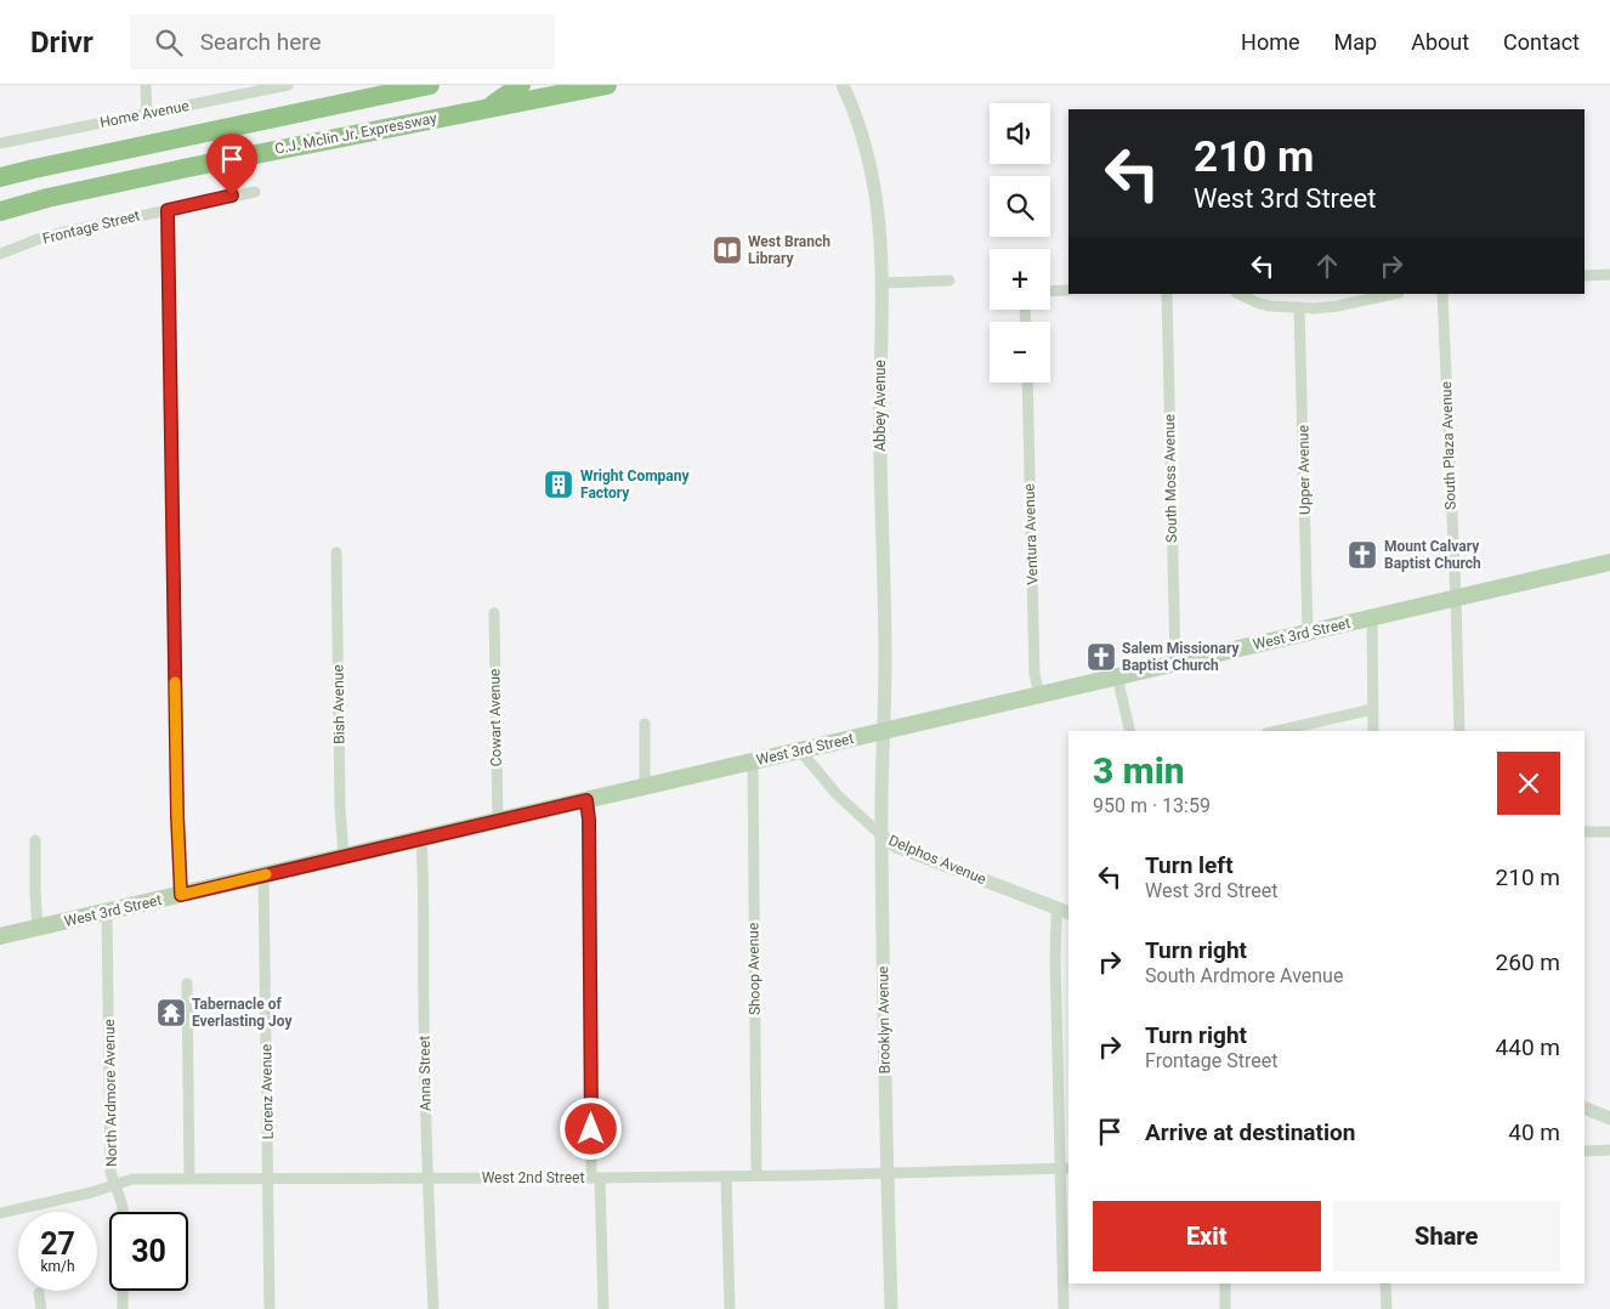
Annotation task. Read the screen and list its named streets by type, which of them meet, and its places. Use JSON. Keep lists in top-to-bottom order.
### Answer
{
  "streets": {
    "highway": ["C.J. Mclin Jr. Expressway"],
    "main road": ["West 3rd Street"],
    "street": [
      "Home Avenue",
      "Frontage Street",
      "Abbey Avenue",
      "South Plaza Avenue",
      "Upper Avenue",
      "South Moss Avenue",
      "Ventura Avenue",
      "Bish Avenue",
      "Cowart Avenue",
      "Delphos Avenue",
      "Shoop Avenue",
      "Brooklyn Avenue",
      "Anna Street",
      "Lorenz Avenue",
      "North Ardmore Avenue",
      "West 2nd Street"
    ]
  },
  "crossings": [
    ["Abbey Avenue", "West 3rd Street"],
    ["Abbey Avenue", "Brooklyn Avenue"],
    ["South Plaza Avenue", "West 3rd Street"],
    ["Upper Avenue", "West 3rd Street"],
    ["South Moss Avenue", "West 3rd Street"],
    ["Ventura Avenue", "West 3rd Street"],
    ["West 3rd Street", "Bish Avenue"],
    ["West 3rd Street", "Cowart Avenue"],
    ["West 3rd Street", "Delphos Avenue"],
    ["West 3rd Street", "Shoop Avenue"],
    ["West 3rd Street", "Brooklyn Avenue"],
    ["West 3rd Street", "Anna Street"],
    ["West 3rd Street", "Lorenz Avenue"],
    ["West 3rd Street", "North Ardmore Avenue"],
    ["Delphos Avenue", "Brooklyn Avenue"],
    ["Shoop Avenue", "West 2nd Street"],
    ["Brooklyn Avenue", "West 2nd Street"],
    ["Anna Street", "West 2nd Street"],
    ["Lorenz Avenue", "West 2nd Street"],
    ["North Ardmore Avenue", "West 2nd Street"]
  ],
  "places": {
    "library": ["West Branch Library"],
    "building": ["Wright Company Factory"],
    "church": ["Mount Calvary Baptist Church", "Salem Missionary Baptist Church"],
    "temple": ["Tabernacle of Everlasting Joy"]
  },
  "page": {
    "header": "Drivr",
    "search": "Search here",
    "nav": [
      "Home",
      "Map",
      "About",
      "Contact"
    ],
    "map_buttons": ["+", "−"],
    "turn": ["210 m", "West 3rd Street"],
    "heading": ["3 min", "950 m · 13:59"],
    "list": [
      {
        "name": "Turn left",
        "note": "West 3rd Street",
        "value": "210 m"
      },
      {
        "name": "Turn right",
        "note": "South Ardmore Avenue",
        "value": "260 m"
      },
      {
        "name": "Turn right",
        "note": "Frontage Street",
        "value": "440 m"
      },
      {
        "name": "Arrive at destination",
        "value": "40 m"
      }
    ],
    "buttons": ["Exit", "Share"],
    "speed": "27 km/h",
    "limit": "30"
  }
}
